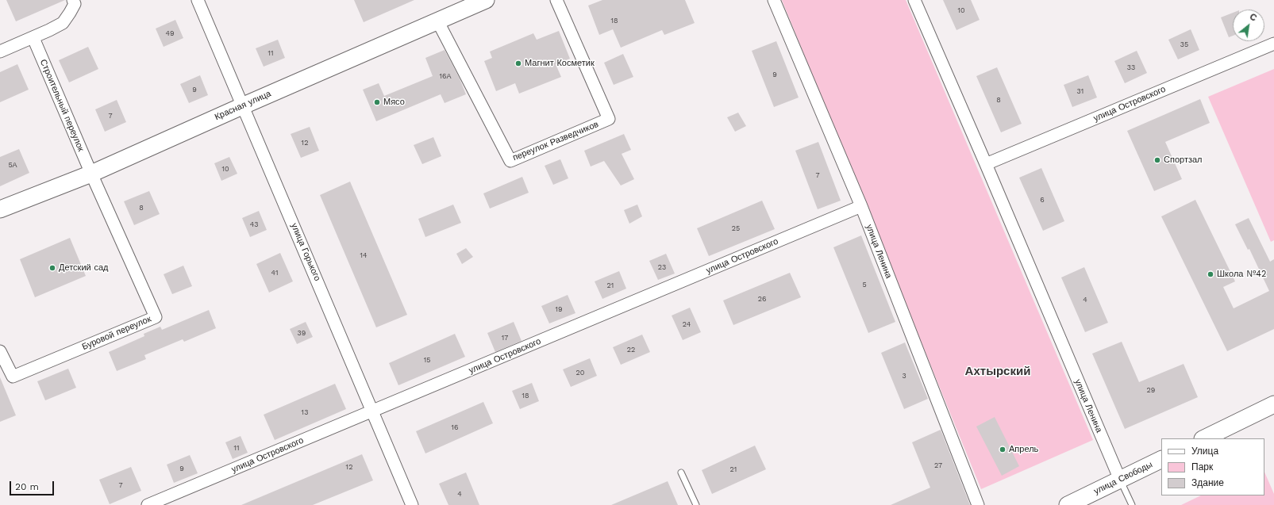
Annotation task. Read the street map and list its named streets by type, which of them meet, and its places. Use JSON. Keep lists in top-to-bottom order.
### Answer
{
  "streets": {
    "street": [
      "улица Островского",
      "Строительный переулок",
      "Красная улица",
      "переулок Разведчиков",
      "улица Ленина",
      "улица Горького",
      "Буровой переулок",
      "улица Свободы"
    ]
  },
  "crossings": [
    ["улица Островского", "улица Ленина"],
    ["улица Островского", "улица Горького"],
    ["Строительный переулок", "Красная улица"],
    ["Строительный переулок", "Буровой переулок"],
    ["Красная улица", "переулок Разведчиков"],
    ["Красная улица", "улица Горького"],
    ["Красная улица", "Буровой переулок"],
    ["улица Ленина", "улица Свободы"]
  ],
  "districts": ["Ахтырский"],
  "places": [
    "Магнит Косметик",
    "Мясо",
    "Спортзал",
    "Детский сад",
    "Школа №42",
    "Апрель"
  ],
  "house_numbers": [
    "10",
    "18",
    "49",
    "35",
    "11",
    "33",
    "9",
    "16А",
    "9",
    "31",
    "8",
    "7",
    "12",
    "5А",
    "10",
    "7",
    "6",
    "8",
    "43",
    "25",
    "14",
    "23",
    "41",
    "5",
    "21",
    "26",
    "4",
    "19",
    "24",
    "39",
    "17",
    "22",
    "15",
    "20",
    "3",
    "29",
    "18",
    "13",
    "16",
    "11",
    "27",
    "12",
    "9",
    "21",
    "7",
    "4"
  ],
  "legend": ["Улица", "Парк", "Здание"],
  "scale_bar": "20 m",
  "north": "top right"
}
